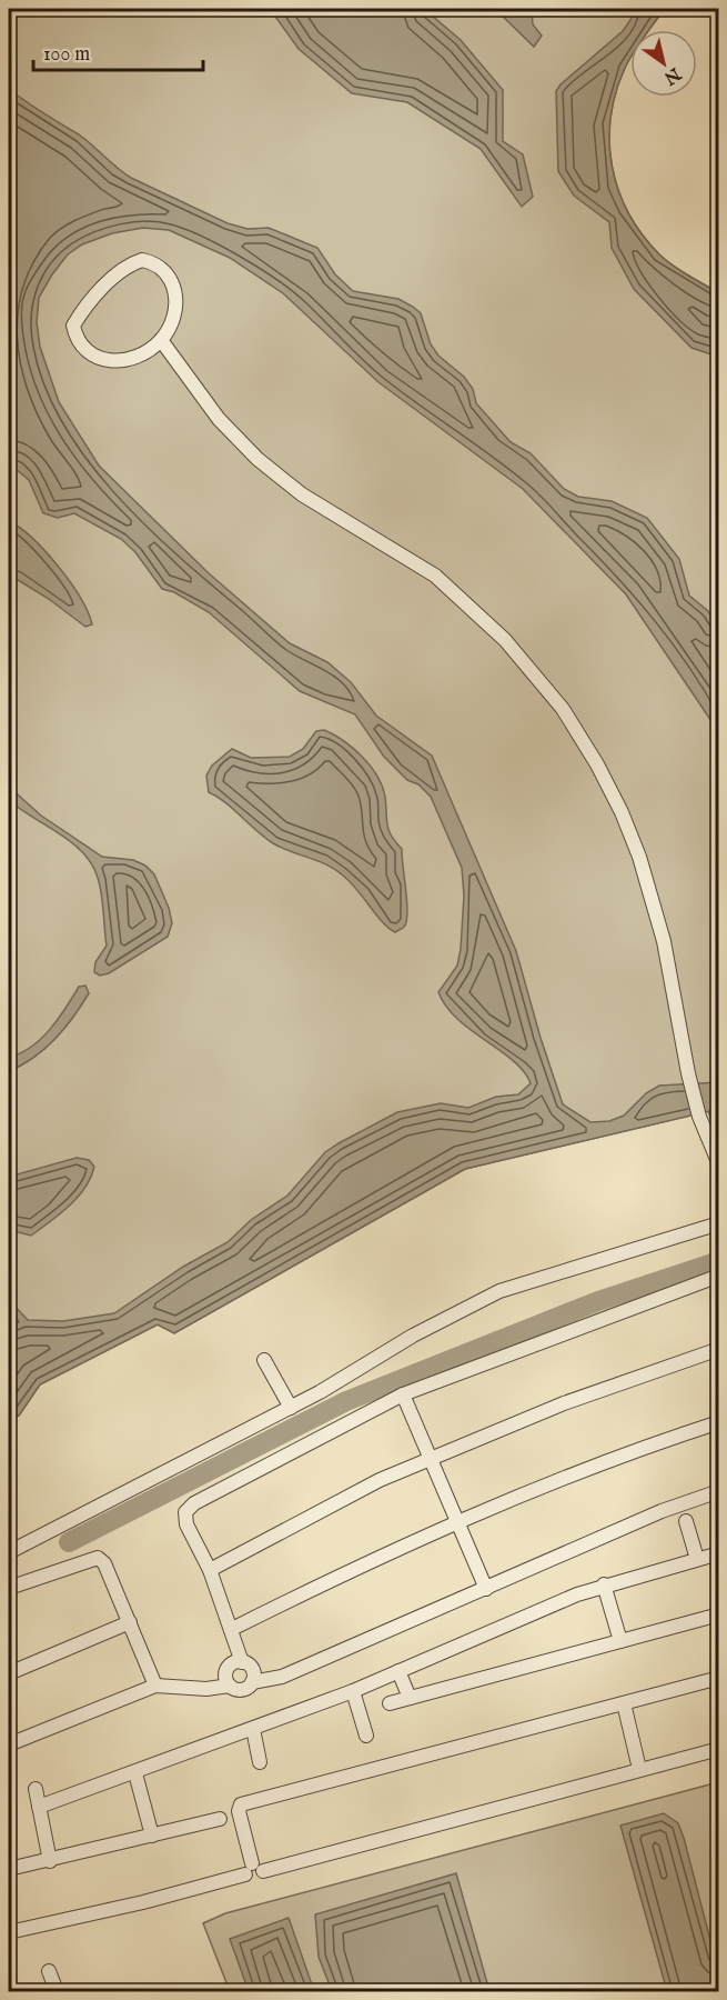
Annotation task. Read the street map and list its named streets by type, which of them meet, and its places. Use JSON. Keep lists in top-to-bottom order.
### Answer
{
  "scale_bar": "100 m",
  "north": "bottom right"
}
